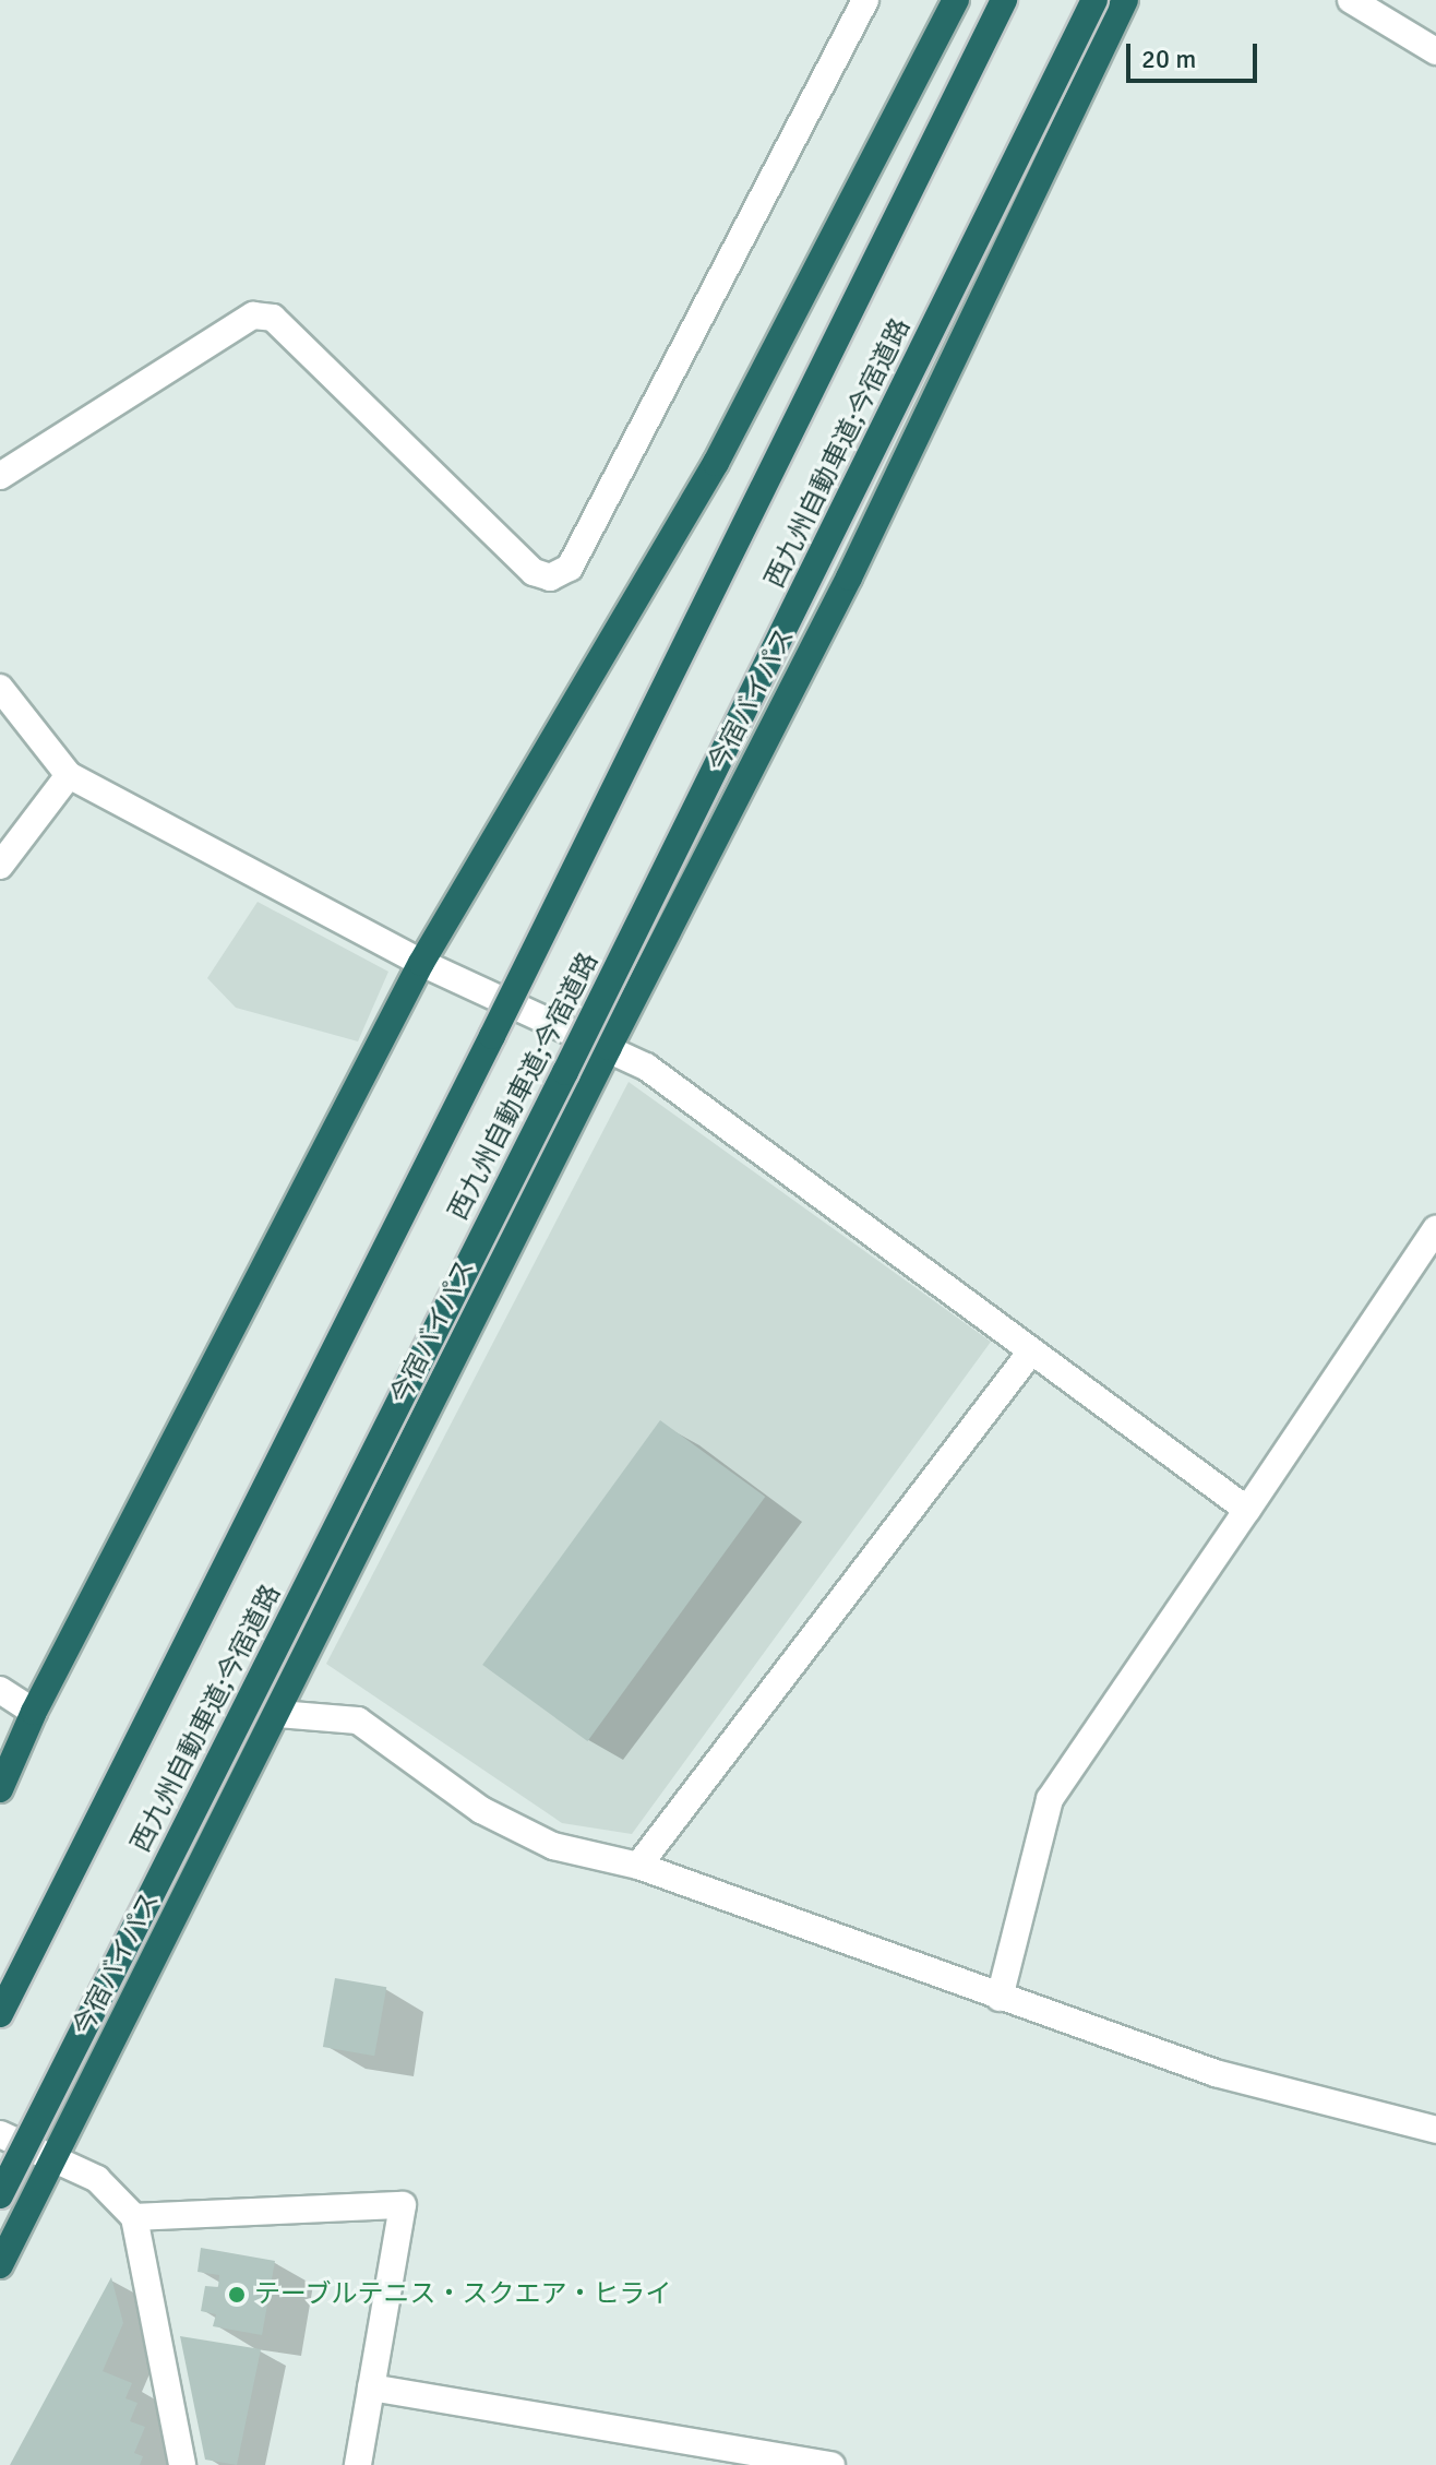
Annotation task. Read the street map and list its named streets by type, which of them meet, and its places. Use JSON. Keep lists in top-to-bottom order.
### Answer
{
  "streets": {
    "highway": ["西九州自動車道;今宿道路", "今宿バイパス"]
  },
  "places": ["テーブルテニス・スクエア・ヒライ"],
  "scale_bar": "20 m"
}
